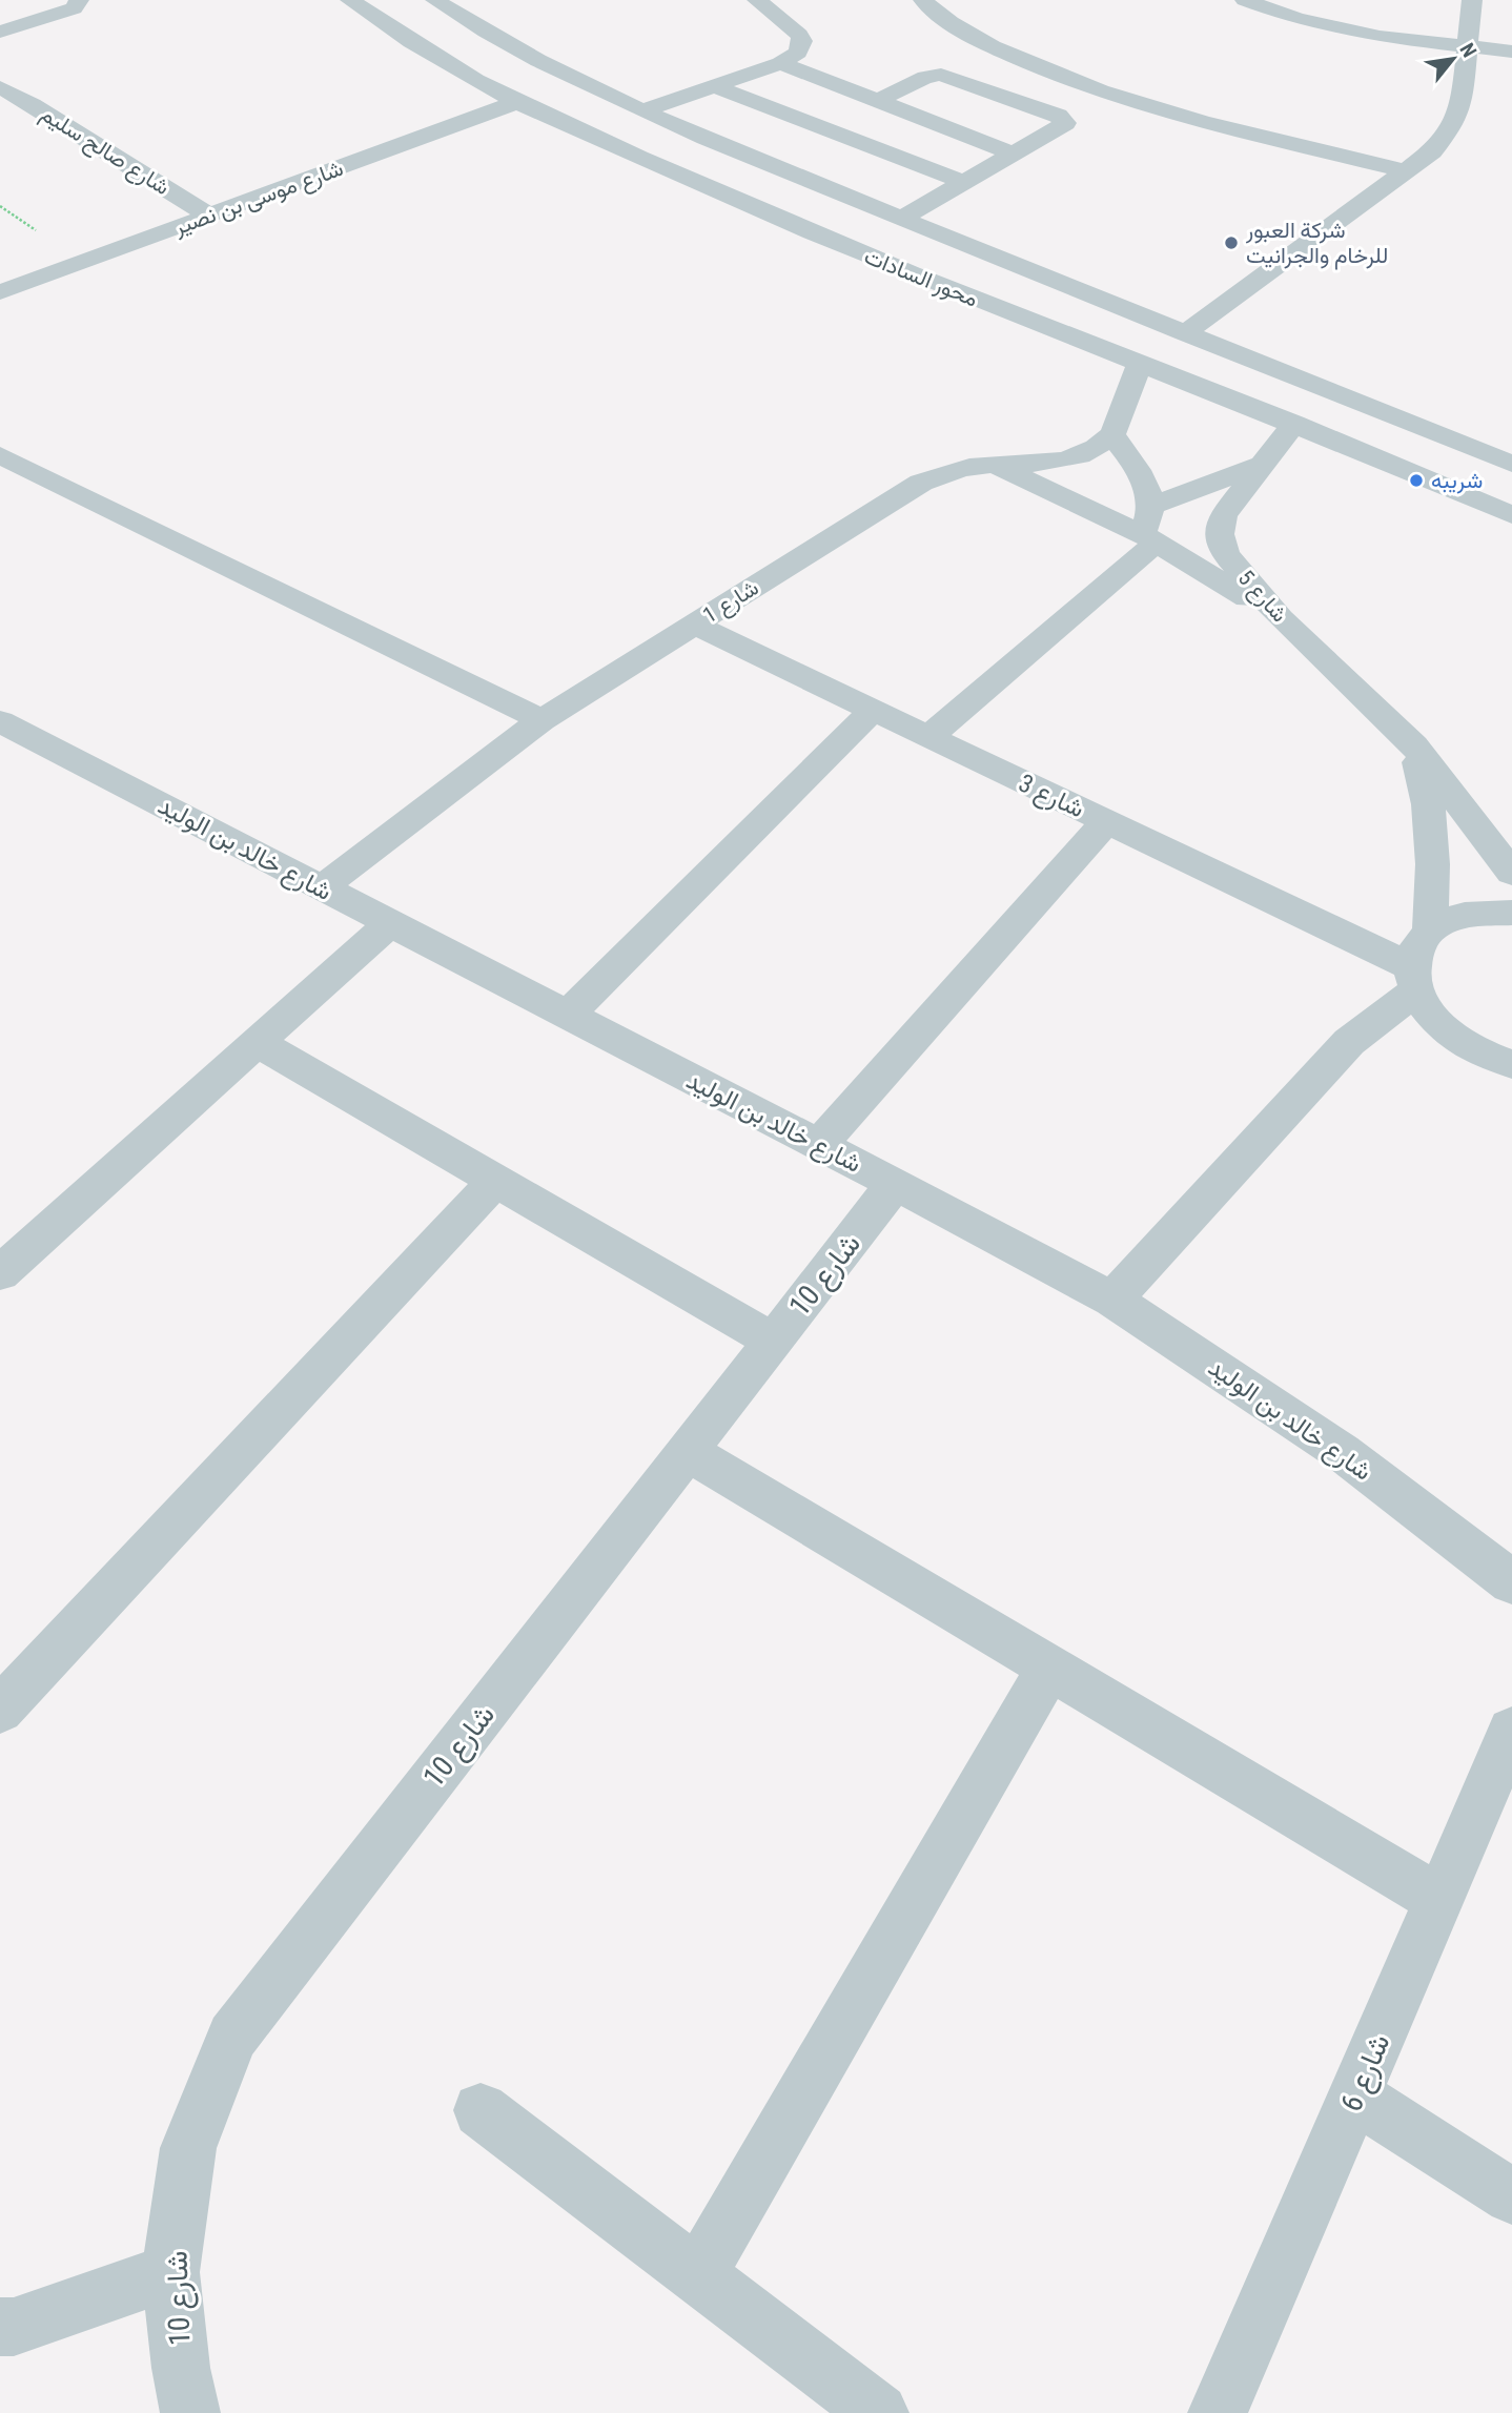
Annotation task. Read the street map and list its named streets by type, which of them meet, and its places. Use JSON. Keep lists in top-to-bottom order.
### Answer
{
  "streets": {
    "street": [
      "شارع صالح سليم",
      "شارع موسى بن نصير",
      "محور السادات",
      "شارع 5",
      "شارع 1",
      "شارع 3",
      "شارع خالد بن الوليد",
      "شارع 10",
      "شارع 6"
    ]
  },
  "crossings": [
    ["شارع صالح سليم", "شارع موسى بن نصير"],
    ["شارع موسى بن نصير", "محور السادات"],
    ["محور السادات", "شارع 5"],
    ["شارع 1", "شارع 3"],
    ["شارع 1", "شارع خالد بن الوليد"],
    ["شارع خالد بن الوليد", "شارع 10"]
  ],
  "places": ["شركة العبور للرخام والجرانيت", "شريبه"],
  "north": "top right"
}
